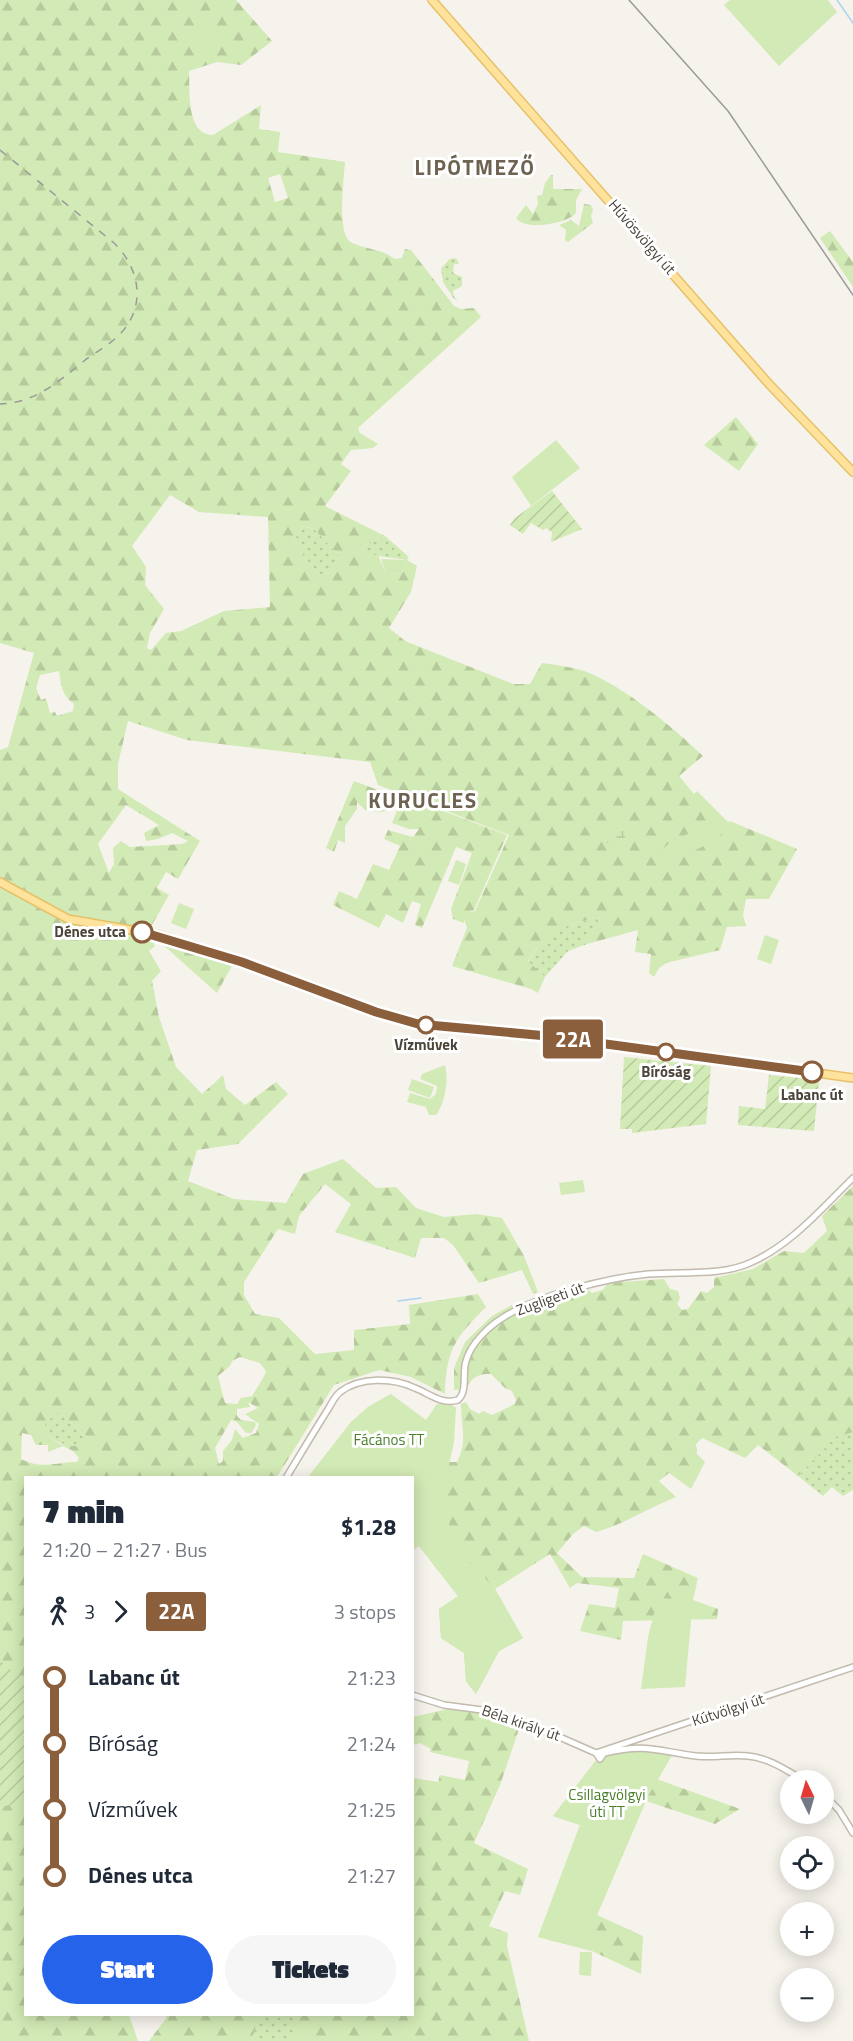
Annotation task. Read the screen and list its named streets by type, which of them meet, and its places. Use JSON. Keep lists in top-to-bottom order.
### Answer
{
  "streets": {
    "main road": ["Hűvösvölgyi út"],
    "street": ["Zugligeti út", "Kútvölgyi út", "Béla király út"]
  },
  "crossings": [
    ["Kútvölgyi út", "Béla király út"]
  ],
  "districts": ["LIPÓTMEZŐ", "KURUCLES"],
  "parks": ["Fácános TT", "Csillagvölgyi úti TT"],
  "places": [
    "Dénes utca",
    "Vízművek",
    "Bíróság",
    "Labanc út"
  ],
  "lines": ["bus line 22A"],
  "north": "top",
  "page": {
    "on_map": "22A",
    "heading": ["7 min", "21:20 – 21:27 · Bus", "$1.28"],
    "legs": ["3", "22A", "3 stops"],
    "list": [
      {
        "name": "Labanc út",
        "value": "21:23"
      },
      {
        "name": "Bíróság",
        "value": "21:24"
      },
      {
        "name": "Vízművek",
        "value": "21:25"
      },
      {
        "name": "Dénes utca",
        "value": "21:27"
      }
    ],
    "map_buttons": ["+", "−"],
    "buttons": ["Start", "Tickets"]
  }
}
